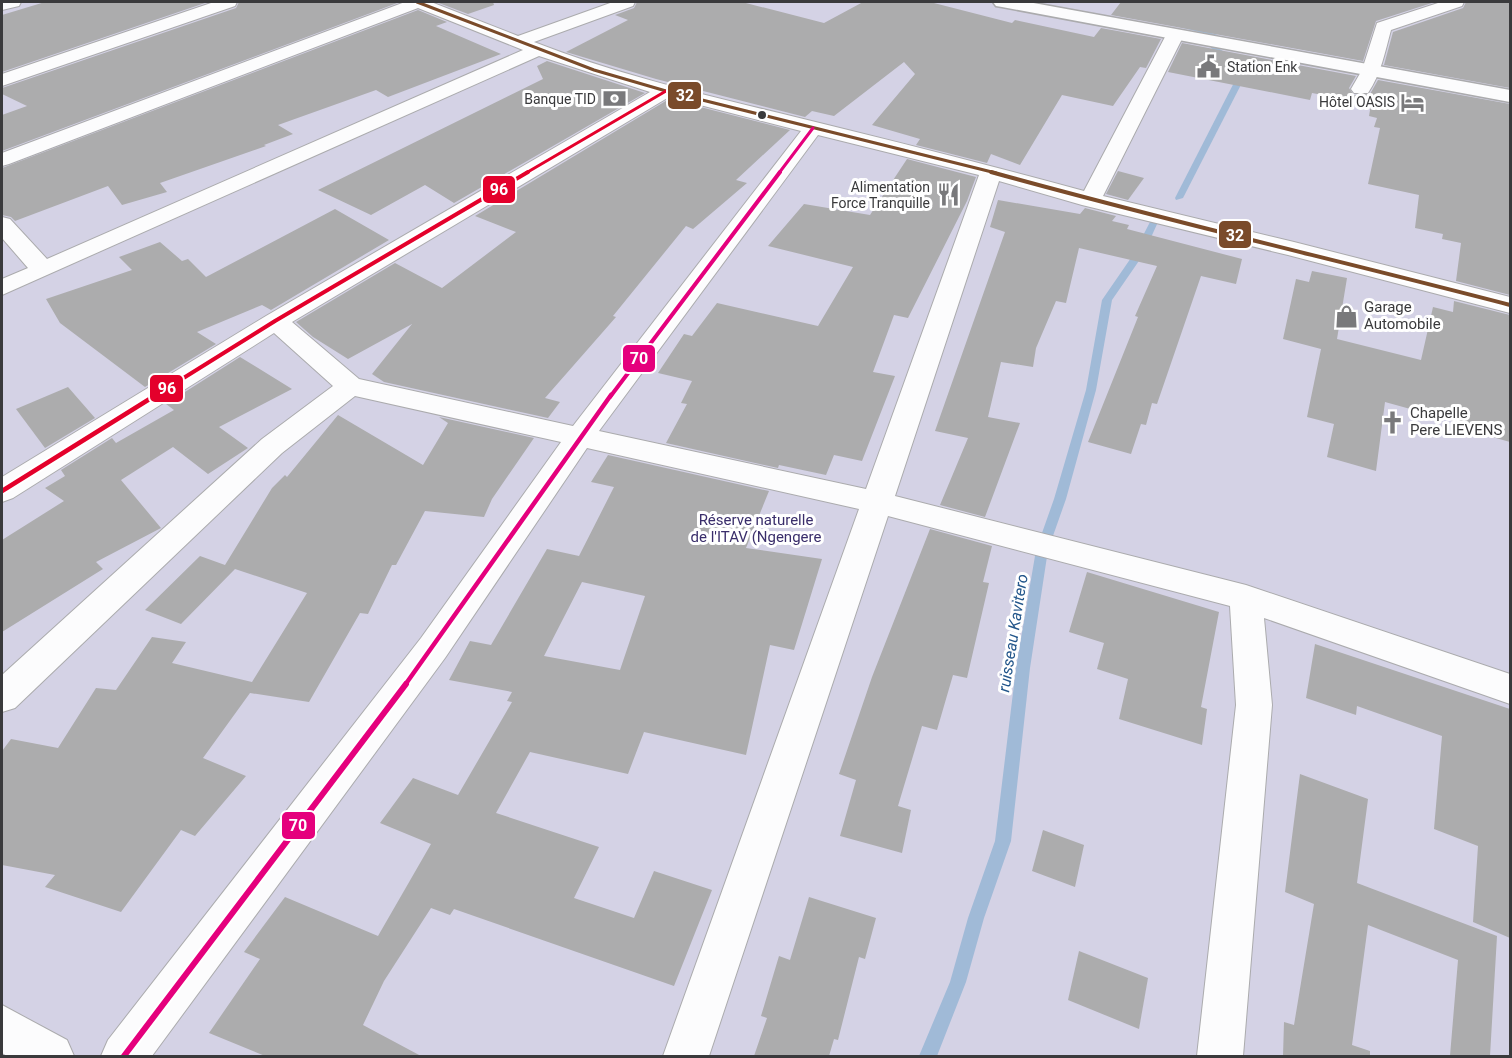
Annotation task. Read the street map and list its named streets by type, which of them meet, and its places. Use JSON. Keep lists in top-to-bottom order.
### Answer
{
  "water": ["ruisseau Kavitero"],
  "parks": ["Réserve naturelle de l'ITAV (Ngengere"],
  "places": {
    "public building": ["Station Enk"],
    "bank": ["Banque TID"],
    "hotel": ["Hôtel OASIS"],
    "restaurant": ["Alimentation Force Tranquille"],
    "shop": ["Garage Automobile"],
    "church": ["Chapelle Pere LIEVENS"]
  },
  "lines": ["transit line 32", "transit line 96", "transit line 70"]
}
